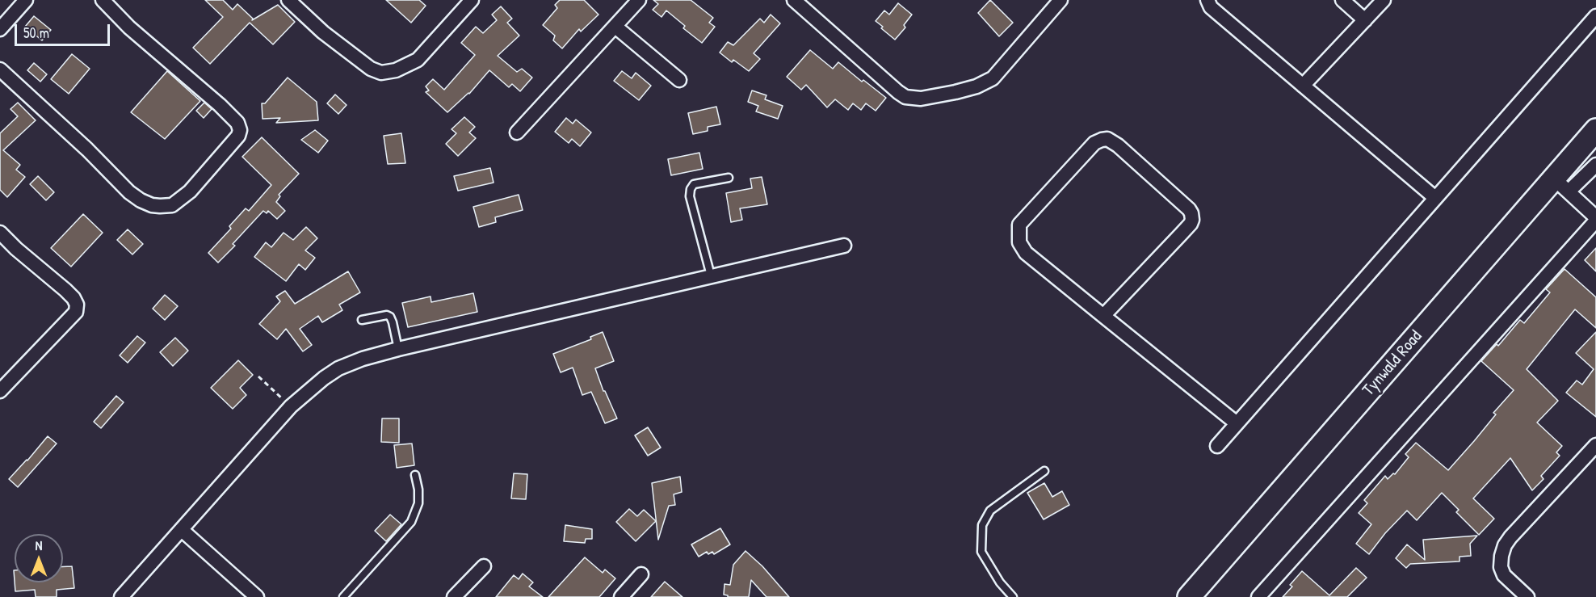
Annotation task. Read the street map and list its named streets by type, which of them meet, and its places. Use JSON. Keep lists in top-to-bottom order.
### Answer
{
  "streets": {
    "main road": ["Tynwald Road"]
  },
  "scale_bar": "50 m",
  "north": "top"
}
